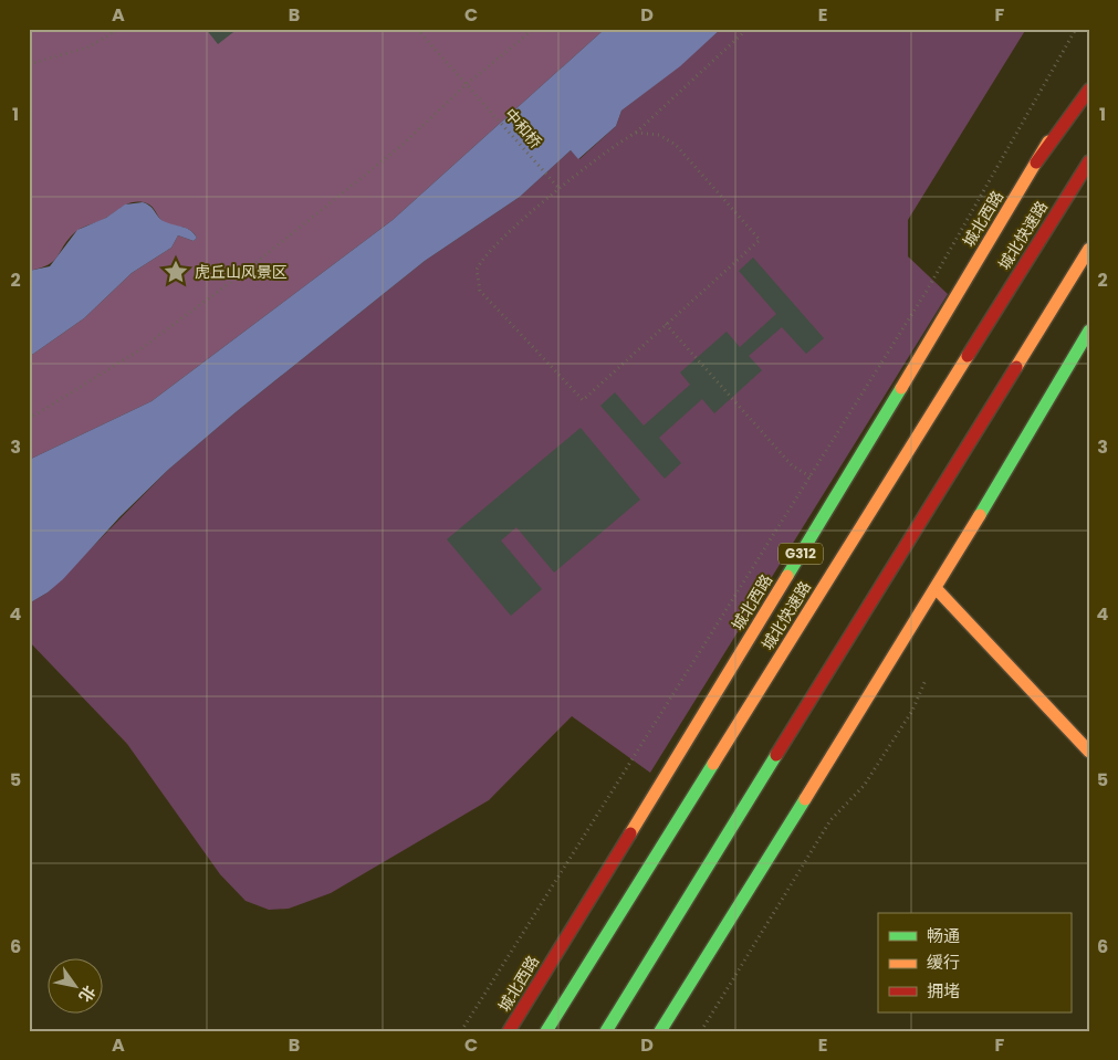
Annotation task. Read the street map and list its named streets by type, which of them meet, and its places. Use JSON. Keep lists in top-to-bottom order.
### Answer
{
  "streets": {
    "main road": ["城北西路", "城北快速路", "G312"],
    "path": ["中和桥"]
  },
  "places": {
    "place": ["虎丘山风景区"]
  },
  "legend": ["畅通", "缓行", "拥堵"],
  "north": "bottom right",
  "grid": {
    "columns": [
      "A",
      "B",
      "C",
      "D",
      "E",
      "F"
    ],
    "rows": [
      "1",
      "2",
      "3",
      "4",
      "5",
      "6"
    ]
  }
}
